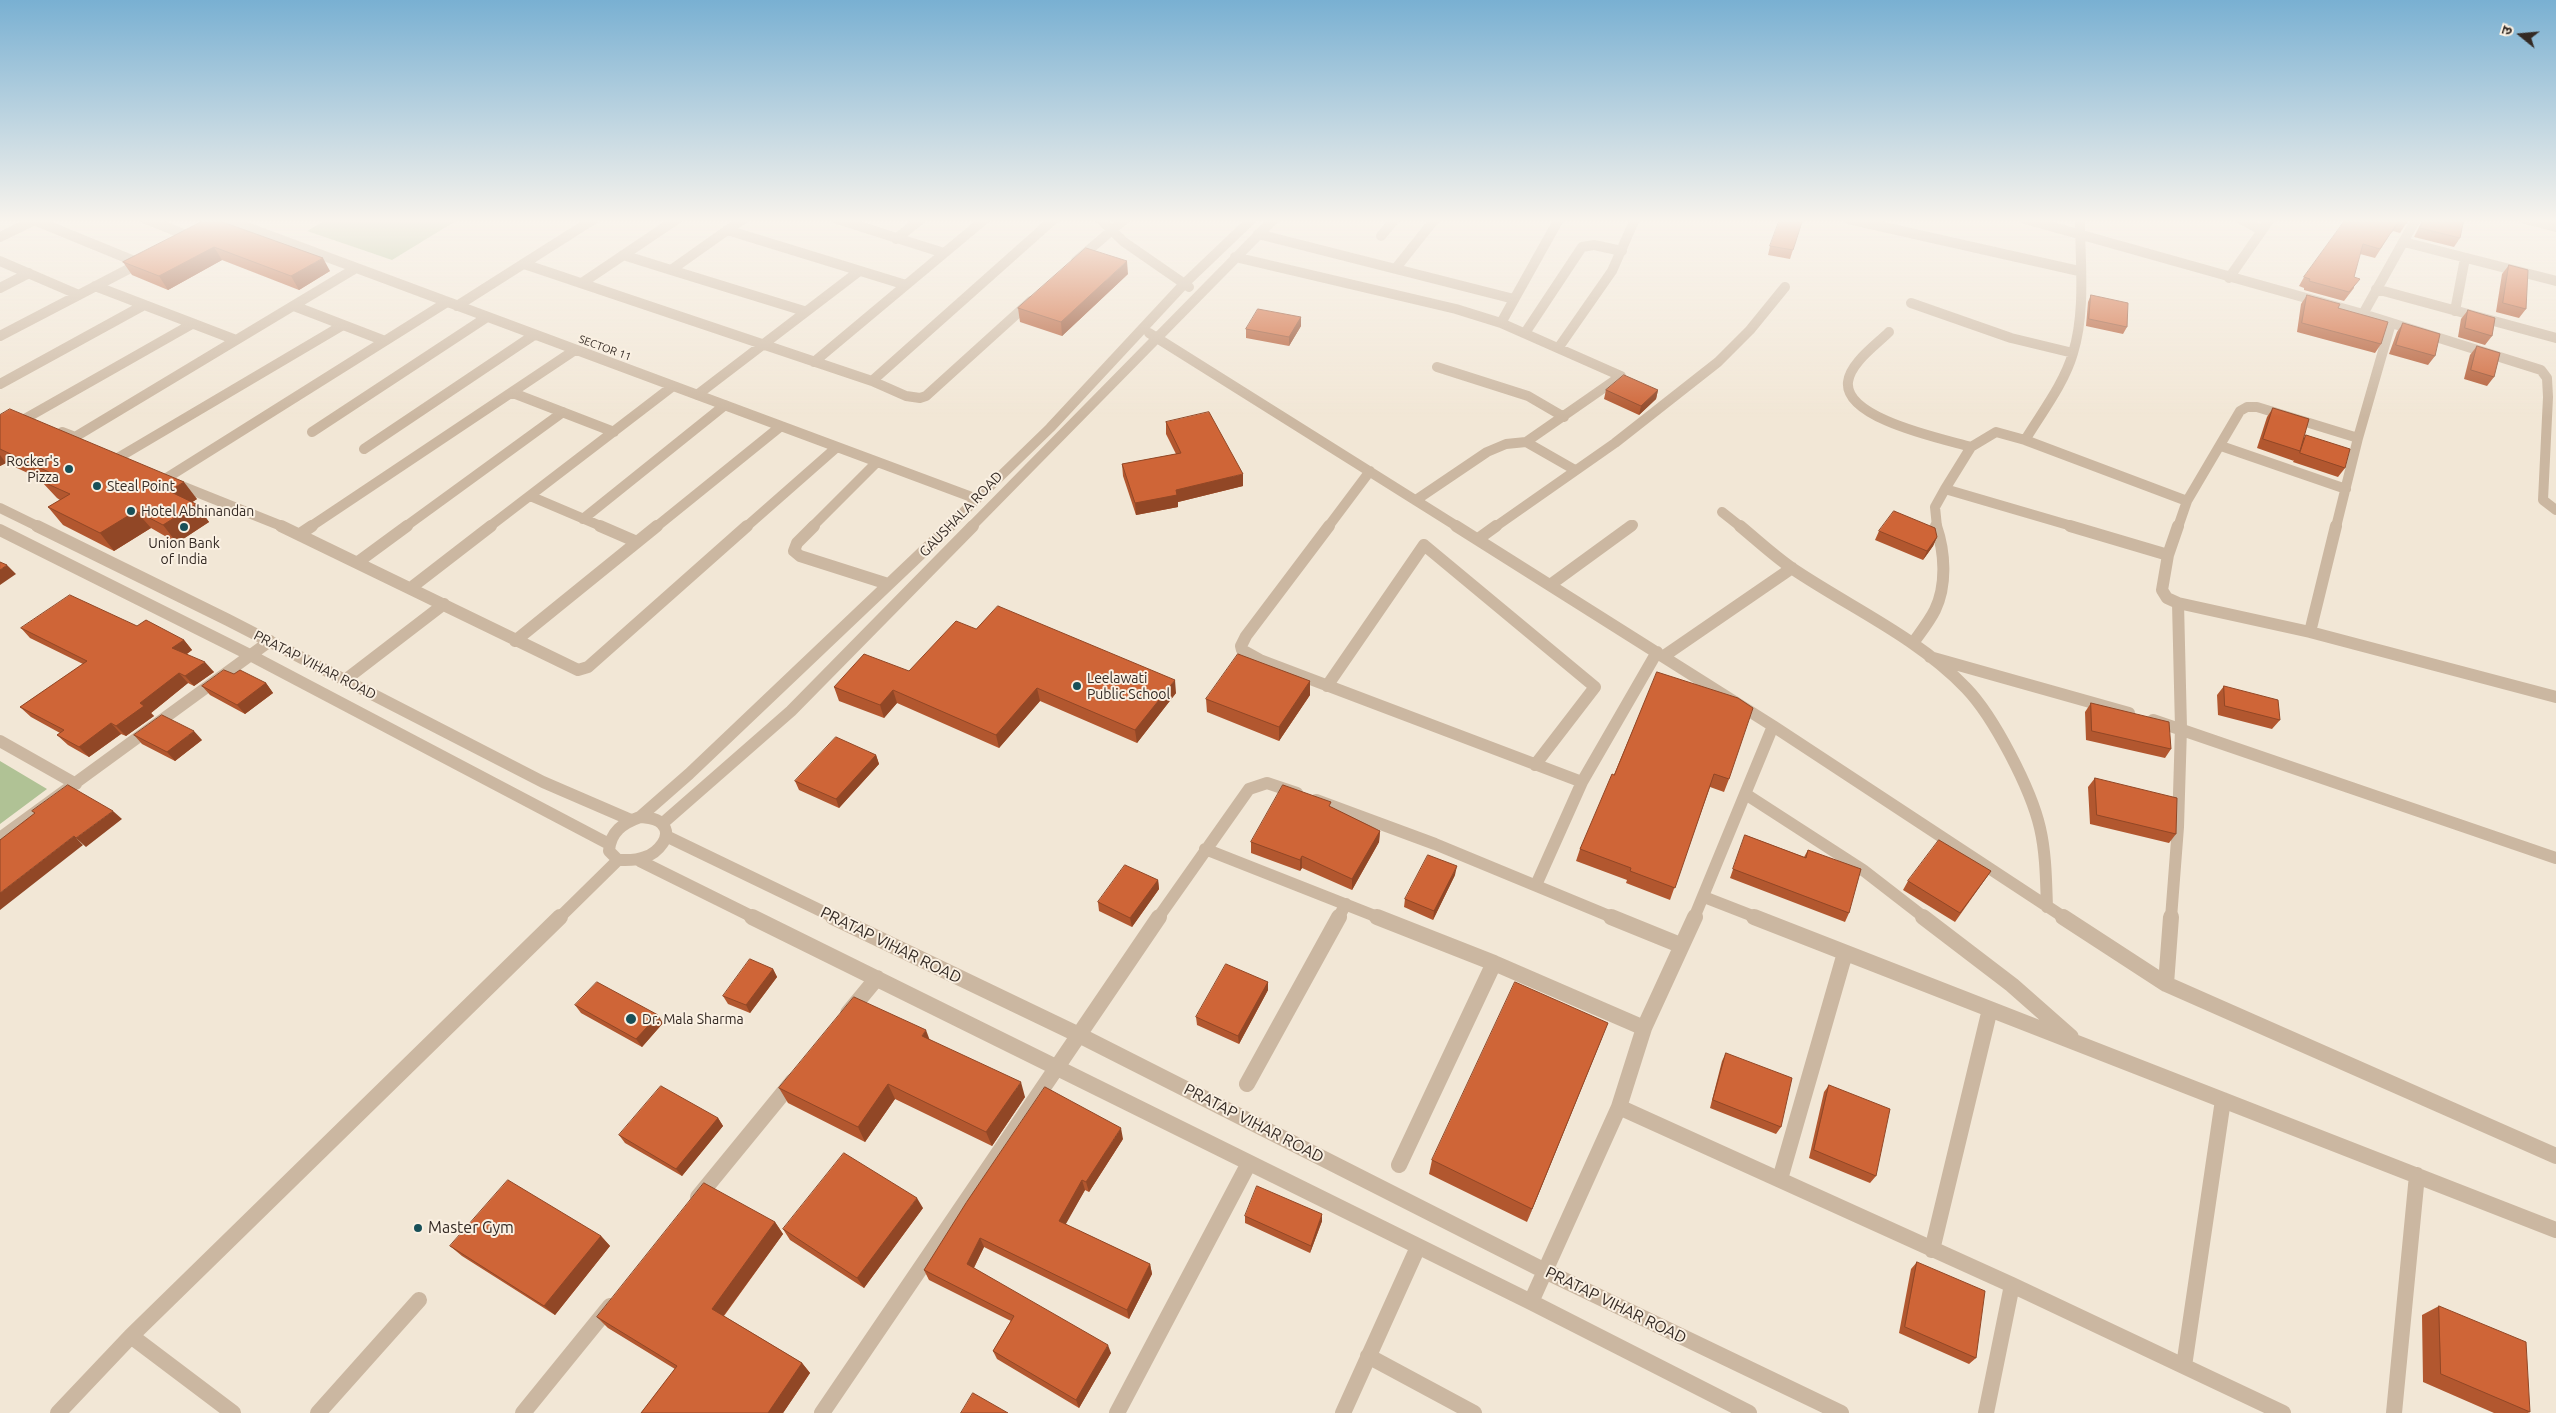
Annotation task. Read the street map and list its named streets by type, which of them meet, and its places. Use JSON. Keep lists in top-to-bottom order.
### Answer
{
  "streets": {
    "street": ["SECTOR 11", "GAUSHALA ROAD", "PRATAP VIHAR ROAD"]
  },
  "crossings": [
    ["SECTOR 11", "GAUSHALA ROAD"],
    ["GAUSHALA ROAD", "PRATAP VIHAR ROAD"]
  ],
  "places": [
    "Rocker's Pizza",
    "Steal Point",
    "Hotel Abhinandan",
    "Union Bank of India",
    "Leelawati Public School",
    "Dr. Mala Sharma",
    "Master Gym"
  ],
  "north": "left"
}
